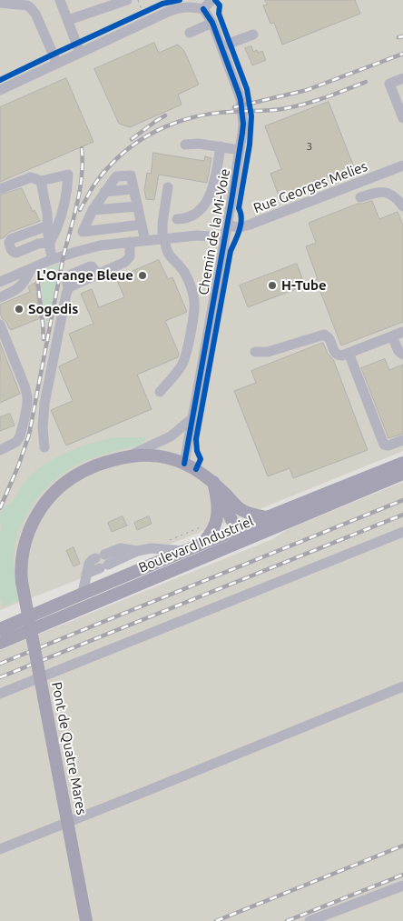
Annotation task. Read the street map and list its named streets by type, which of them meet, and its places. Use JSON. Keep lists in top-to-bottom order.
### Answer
{
  "streets": {
    "main road": ["Boulevard Industriel", "Pont de Quatre Mares"],
    "street": ["Rue Georges Melies", "Chemin de la Mi-Voie"]
  },
  "crossings": [
    ["Rue Georges Melies", "Chemin de la Mi-Voie"],
    ["Chemin de la Mi-Voie", "Pont de Quatre Mares"]
  ],
  "places": ["L'Orange Bleue", "H-Tube", "Sogedis"],
  "house_numbers": ["3"]
}
